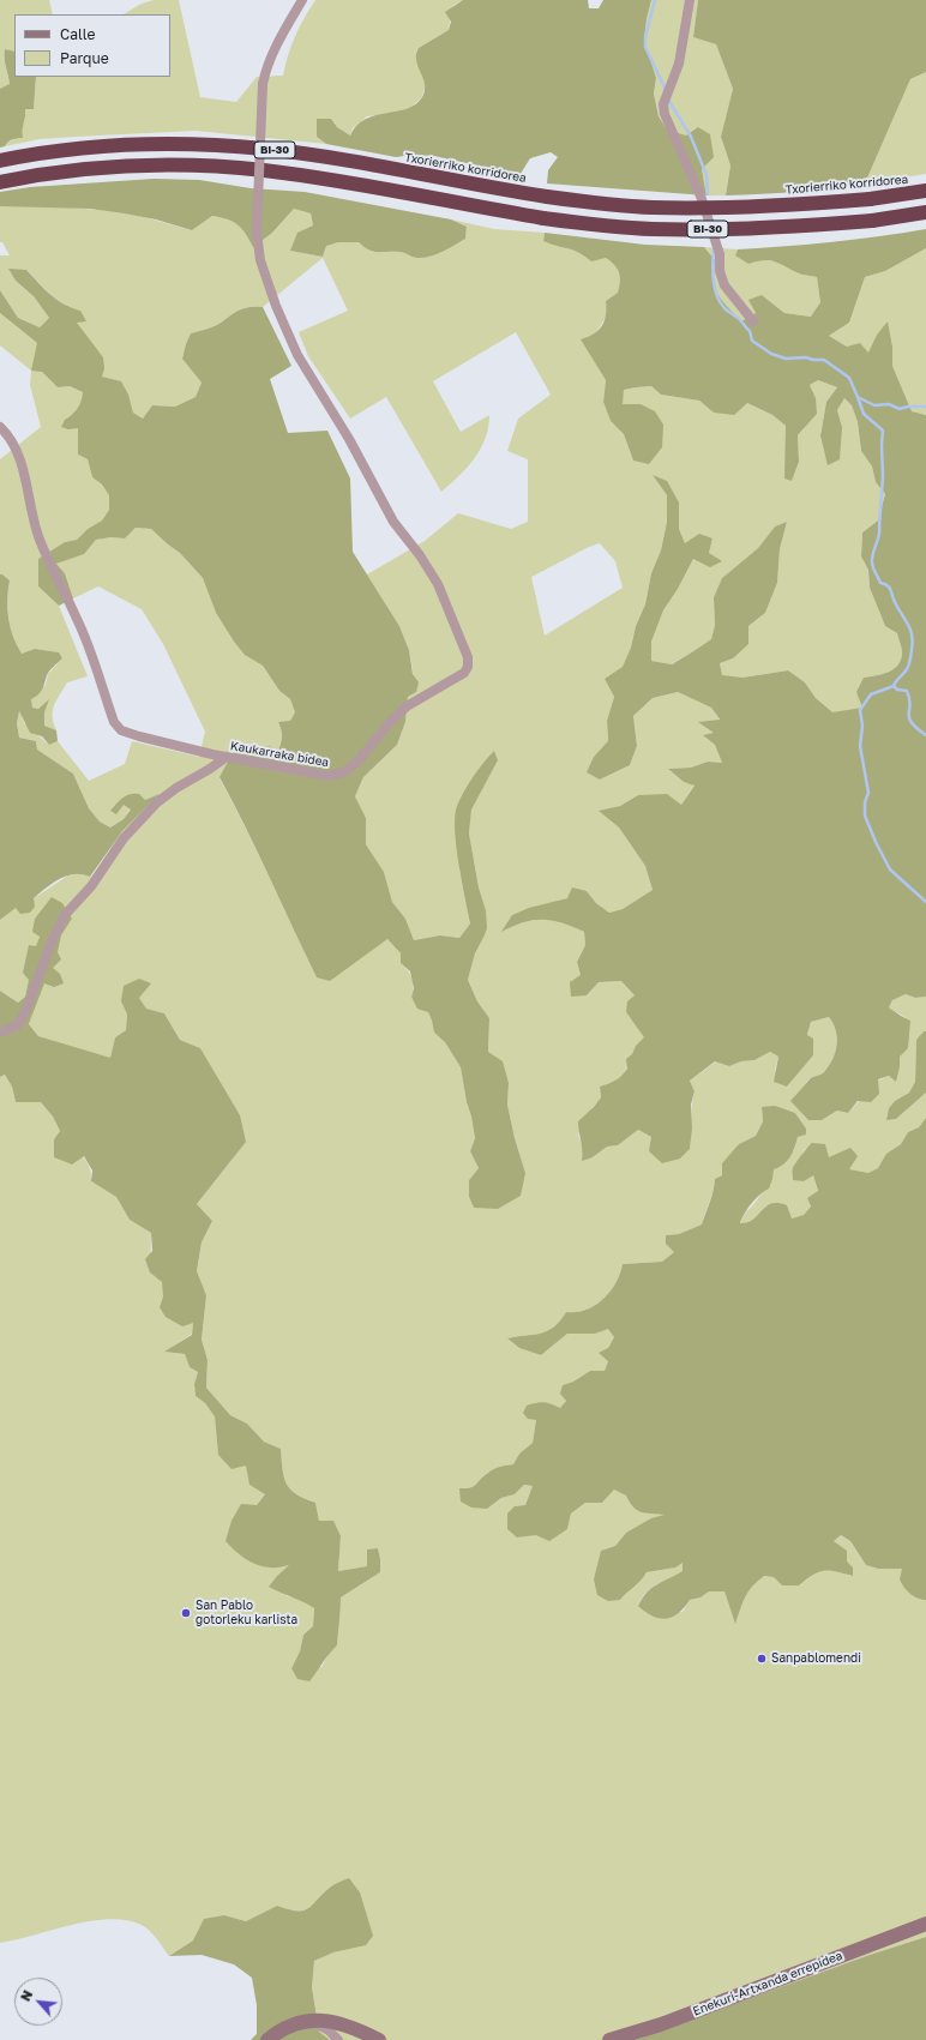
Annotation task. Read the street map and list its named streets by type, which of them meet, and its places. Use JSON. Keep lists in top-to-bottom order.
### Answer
{
  "streets": {
    "highway": ["BI-30", "Txorierriko korridorea"],
    "street": ["Kaukarraka bidea", "Enekuri-Artxanda errepidea"]
  },
  "places": ["San Pablo gotorleku karlista", "Sanpablomendi"],
  "legend": ["Calle", "Parque"],
  "north": "top left"
}
